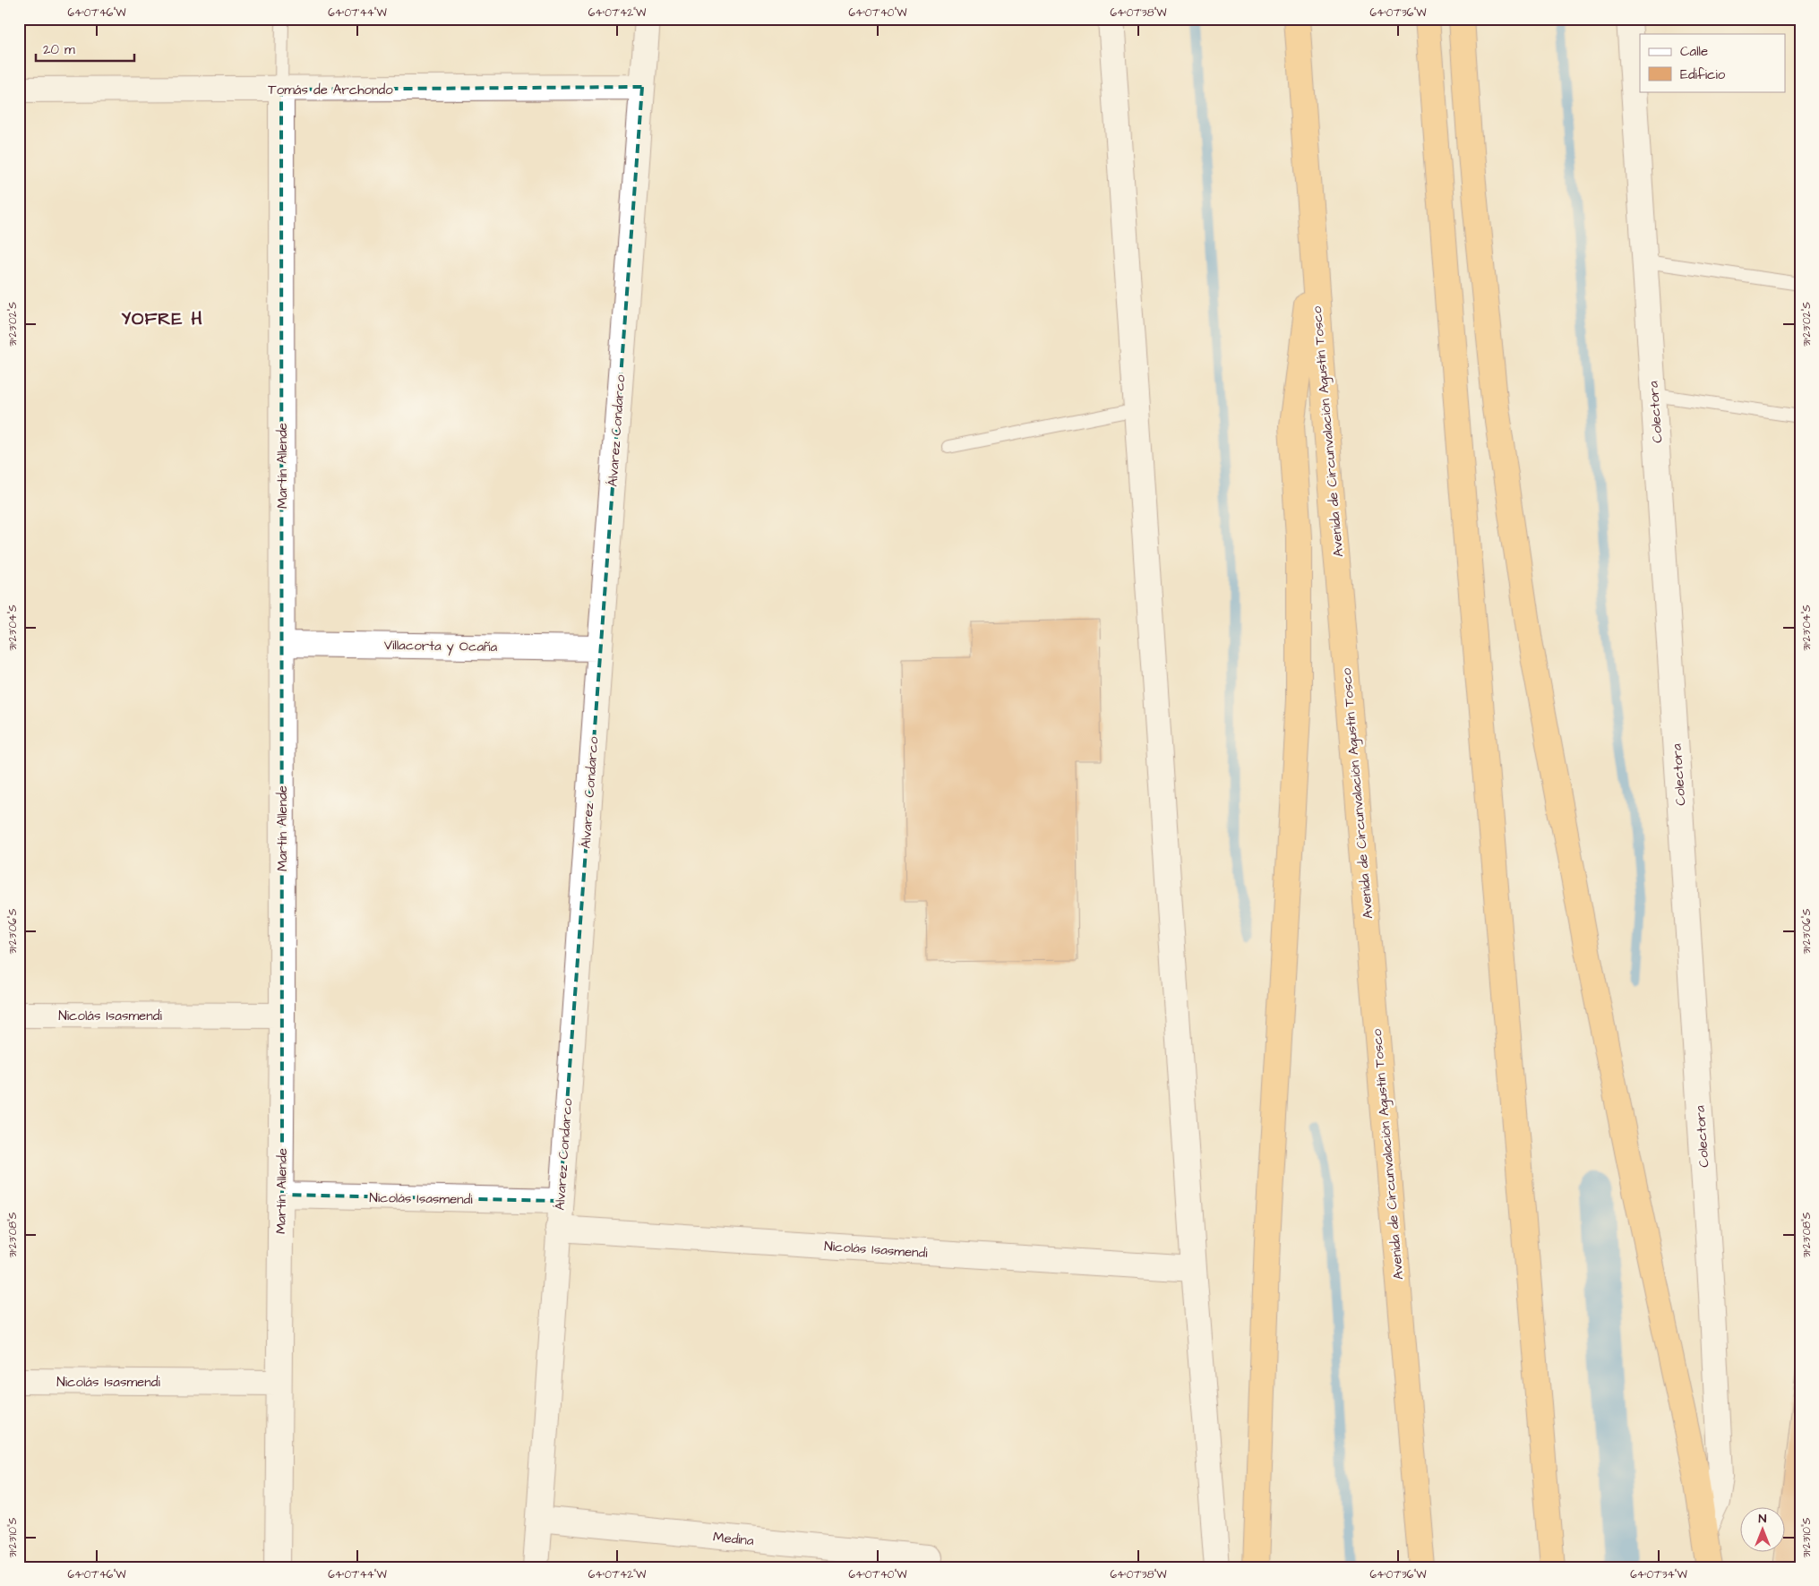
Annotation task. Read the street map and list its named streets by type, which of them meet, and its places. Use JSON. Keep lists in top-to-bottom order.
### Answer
{
  "streets": {
    "highway": ["Avenida de Circunvalación Agustín Tosco"],
    "street": [
      "Tomás de Archondo",
      "Colectora",
      "Álvarez Condarco",
      "Martín Allende",
      "Villacorta y Ocaña",
      "Nicolás Isasmendi",
      "Medina"
    ]
  },
  "crossings": [
    ["Tomás de Archondo", "Álvarez Condarco"],
    ["Tomás de Archondo", "Martín Allende"],
    ["Álvarez Condarco", "Villacorta y Ocaña"],
    ["Álvarez Condarco", "Nicolás Isasmendi"],
    ["Álvarez Condarco", "Medina"],
    ["Martín Allende", "Villacorta y Ocaña"],
    ["Martín Allende", "Nicolás Isasmendi"]
  ],
  "districts": ["YOFRE H"],
  "legend": ["Calle", "Edificio"],
  "scale_bar": "20 m",
  "north": "top",
  "coordinates": [
    "64°07'46\"W",
    "64°07'44\"W",
    "64°07'42\"W",
    "64°07'40\"W",
    "64°07'38\"W",
    "64°07'36\"W",
    "31°23'02\"S",
    "31°23'04\"S",
    "31°23'06\"S",
    "31°23'08\"S",
    "31°23'10\"S",
    "64°07'34\"W"
  ]
}
